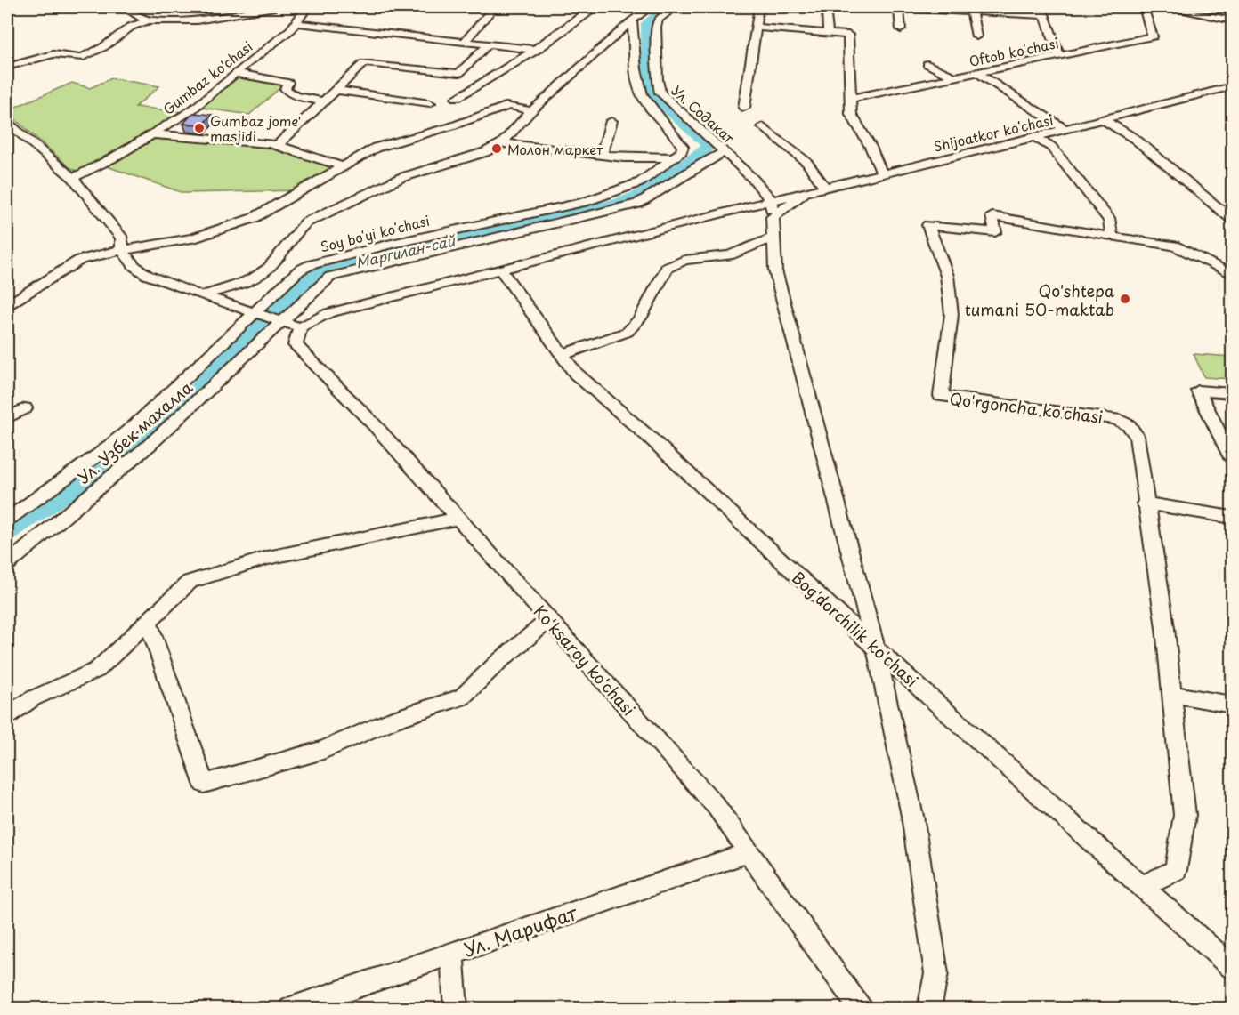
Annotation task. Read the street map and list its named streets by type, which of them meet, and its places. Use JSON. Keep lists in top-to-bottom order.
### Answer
{
  "streets": {
    "street": [
      "Oftob koʻchasi",
      "Gumbaz ko'chasi",
      "Ул. Содакат",
      "Shijoatkor koʻchasi",
      "Soy boʻyi koʻchasi",
      "Qo'rgoncha ko'chasi",
      "Ул. Узбек махалла",
      "Bog'dorchilik ko'chasi",
      "Ko'ksaroy ko'chasi",
      "Ул. Марифат"
    ]
  },
  "crossings": [
    ["Ул. Содакат", "Ул. Узбек махалла"],
    ["Shijoatkor koʻchasi", "Bog'dorchilik ko'chasi"],
    ["Qo'rgoncha ko'chasi", "Bog'dorchilik ko'chasi"],
    ["Ko'ksaroy ko'chasi", "Ул. Марифат"]
  ],
  "water": ["Маргилан-сай"],
  "places": ["Gumbaz jome' masjidi", "Молон маркет", "Qo'shtepa tumani 50-maktab"]
}
